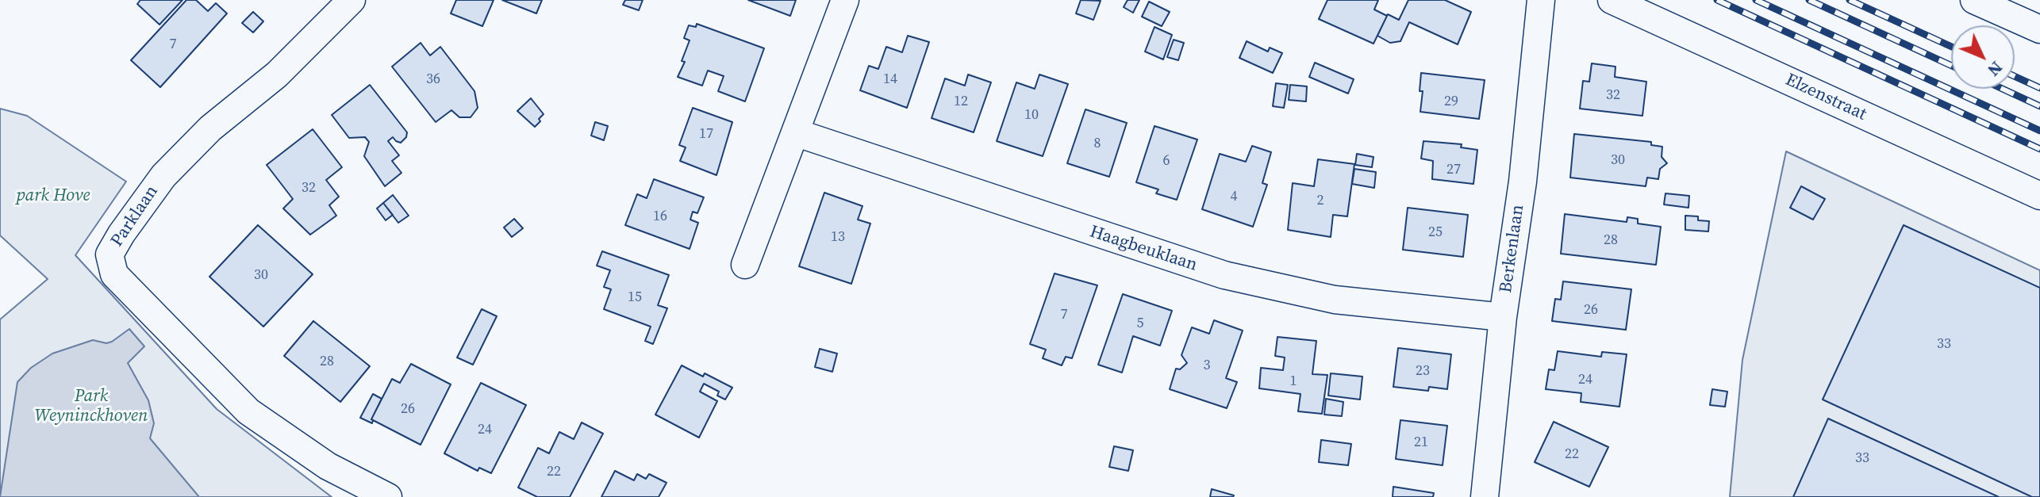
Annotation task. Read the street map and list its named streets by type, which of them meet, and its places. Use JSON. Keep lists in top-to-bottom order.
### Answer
{
  "streets": {
    "street": [
      "Elzenstraat",
      "Parklaan",
      "Haagbeuklaan",
      "Berkenlaan"
    ]
  },
  "crossings": [
    ["Haagbeuklaan", "Berkenlaan"]
  ],
  "parks": ["park Hove", "Park Weyninckhoven"],
  "house_numbers": [
    "7",
    "36",
    "14",
    "32",
    "12",
    "29",
    "10",
    "17",
    "8",
    "30",
    "6",
    "27",
    "32",
    "4",
    "2",
    "16",
    "25",
    "13",
    "28",
    "30",
    "15",
    "26",
    "7",
    "5",
    "33",
    "28",
    "3",
    "23",
    "24",
    "1",
    "26",
    "24",
    "21",
    "22",
    "33",
    "22"
  ],
  "north": "bottom right"
}
